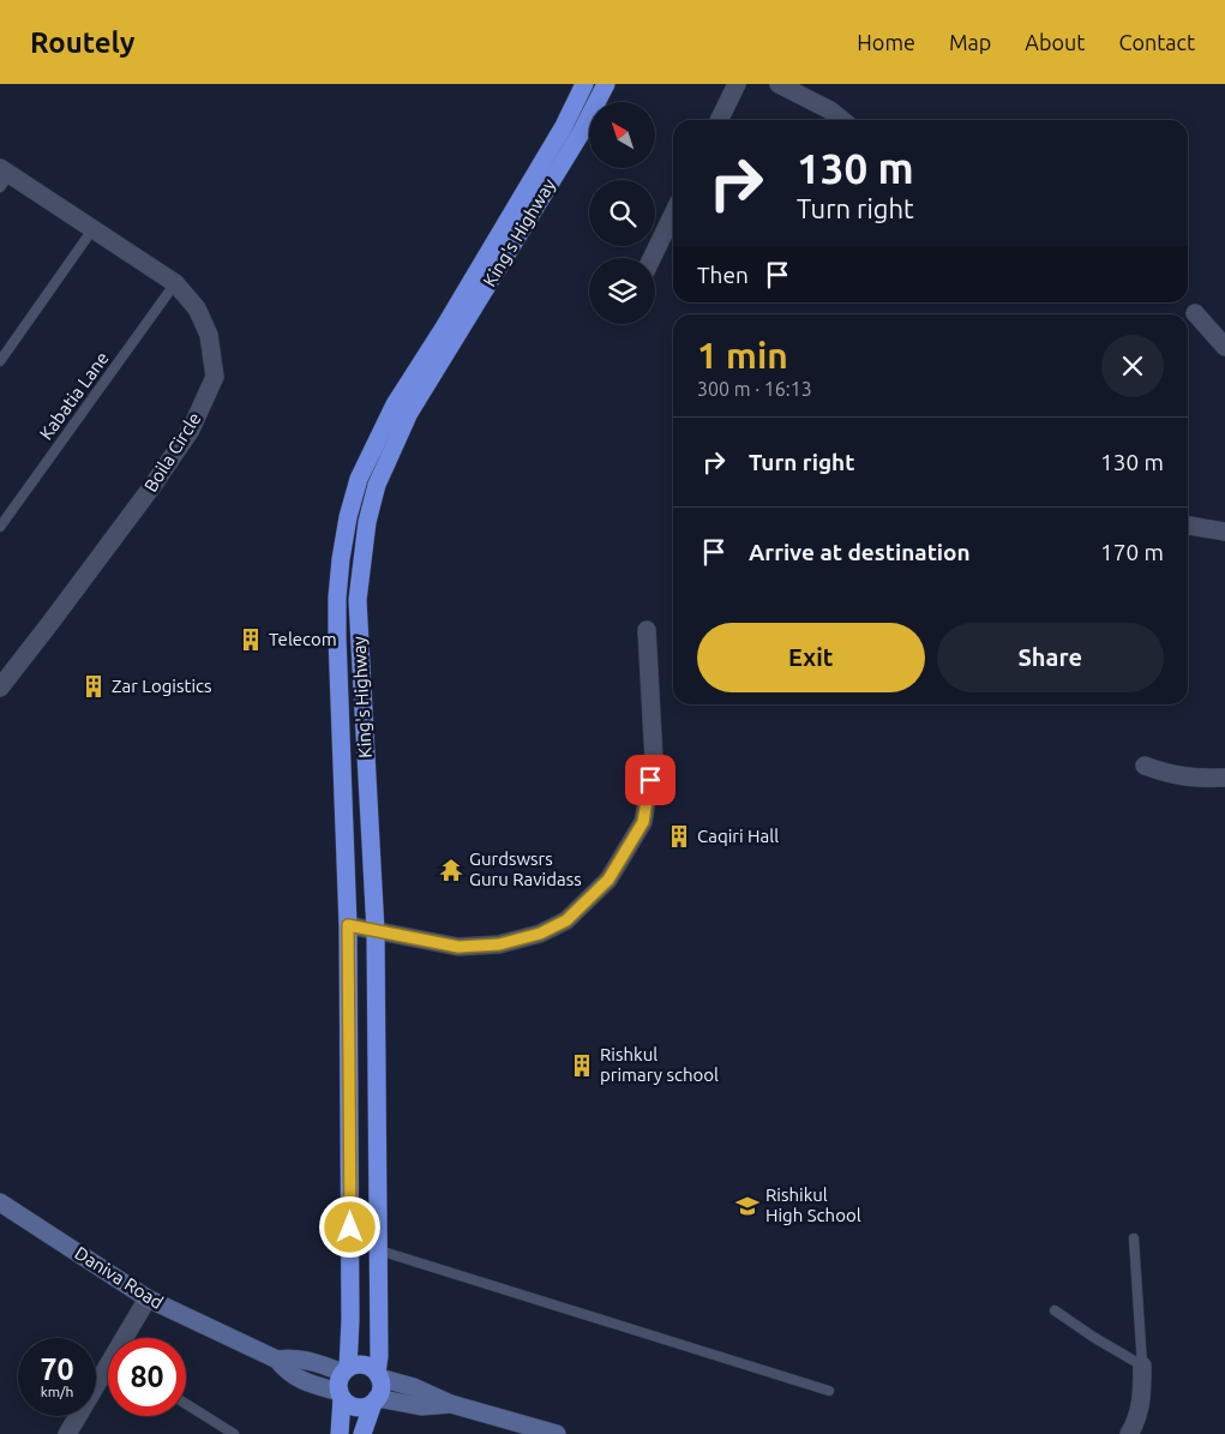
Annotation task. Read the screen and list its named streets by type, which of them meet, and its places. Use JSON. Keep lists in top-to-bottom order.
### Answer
{
  "streets": {
    "highway": ["King's Highway"],
    "main road": ["Daniva Road"],
    "street": ["Boila Circle"],
    "lane": ["Kabatia Lane"]
  },
  "crossings": [
    ["Kabatia Lane", "Boila Circle"]
  ],
  "places": {
    "building": [
      "Telecom",
      "Zar Logistics",
      "Caqiri Hall",
      "Rishkul primary school"
    ],
    "temple": ["Gurdswsrs Guru Ravidass"],
    "school or university": ["Rishikul High School"]
  },
  "north": "top left",
  "page": {
    "header": "Routely",
    "nav": [
      "Home",
      "Map",
      "About",
      "Contact"
    ],
    "turn": ["130 m", "Turn right"],
    "then": "Then",
    "heading": ["1 min", "300 m · 16:13"],
    "list": [
      {
        "name": "Turn right",
        "value": "130 m"
      },
      {
        "name": "Arrive at destination",
        "value": "170 m"
      }
    ],
    "buttons": ["Exit", "Share"],
    "speed": "70 km/h",
    "limit": "80"
  }
}
